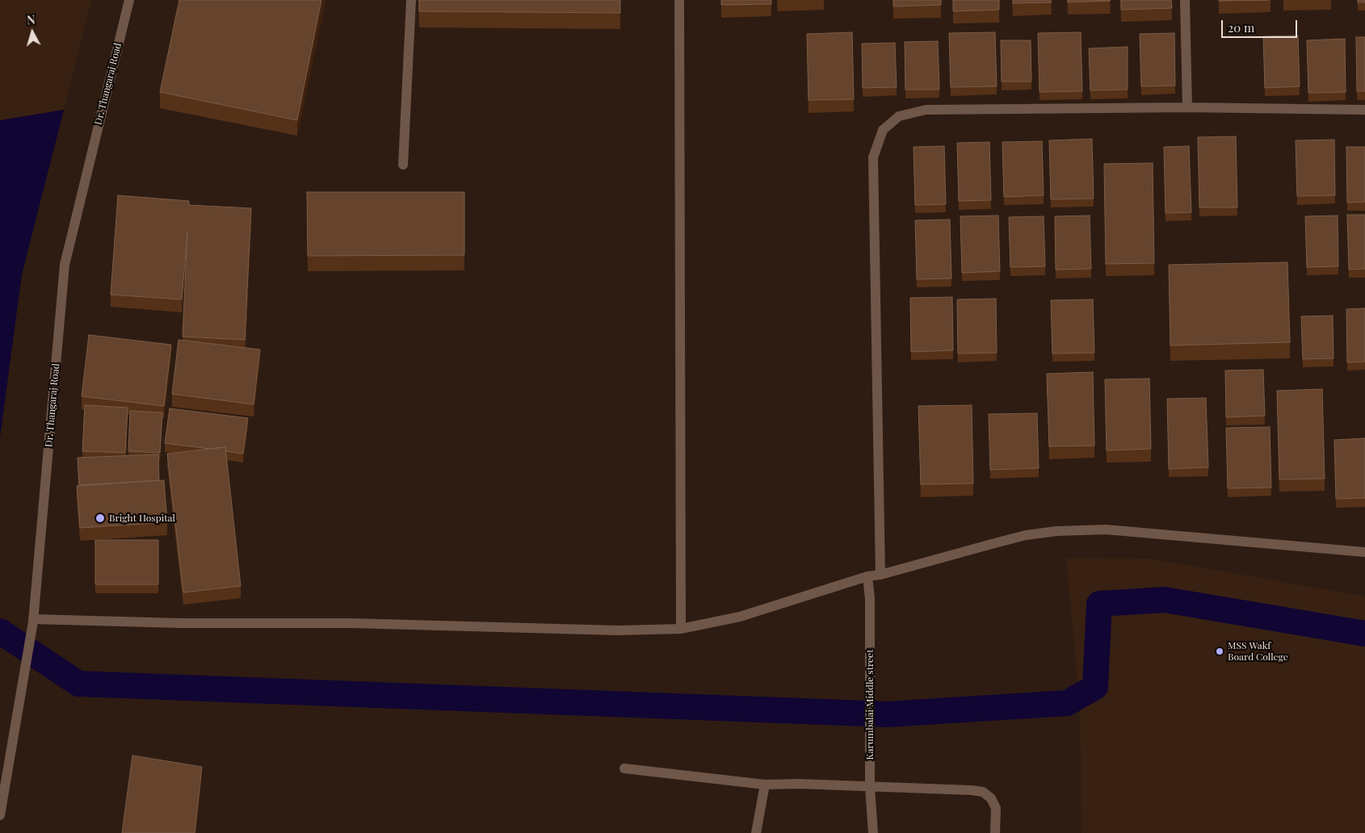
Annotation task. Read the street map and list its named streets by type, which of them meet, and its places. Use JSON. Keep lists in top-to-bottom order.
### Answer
{
  "streets": {
    "street": ["Dr. Thangaraj Road", "Karumbalai Middle street"]
  },
  "places": ["Bright Hospital", "MSS Wakf Board College"],
  "scale_bar": "20 m",
  "north": "top"
}
